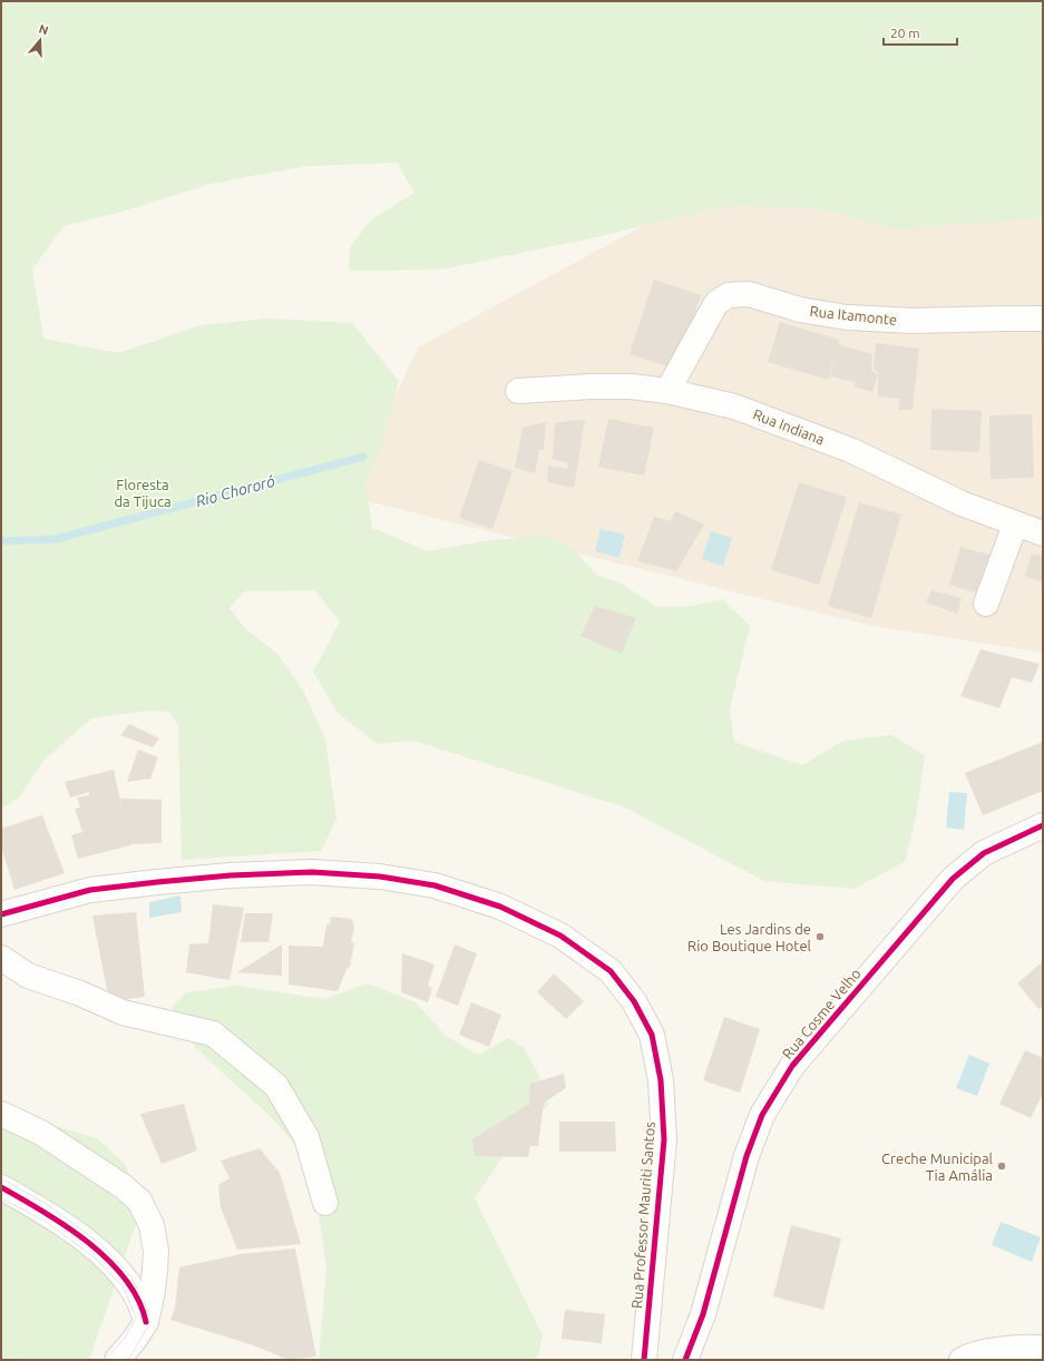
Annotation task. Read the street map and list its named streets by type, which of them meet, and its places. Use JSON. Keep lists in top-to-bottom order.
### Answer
{
  "streets": {
    "street": [
      "Rua Itamonte",
      "Rua Indiana",
      "Rua Cosme Velho",
      "Rua Professor Mauriti Santos"
    ]
  },
  "crossings": [
    ["Rua Itamonte", "Rua Indiana"]
  ],
  "water": ["Rio Chororó"],
  "parks": ["Floresta da Tijuca"],
  "places": ["Les Jardins de Rio Boutique Hotel", "Creche Municipal Tia Amália"],
  "scale_bar": "20 m",
  "north": "top"
}
